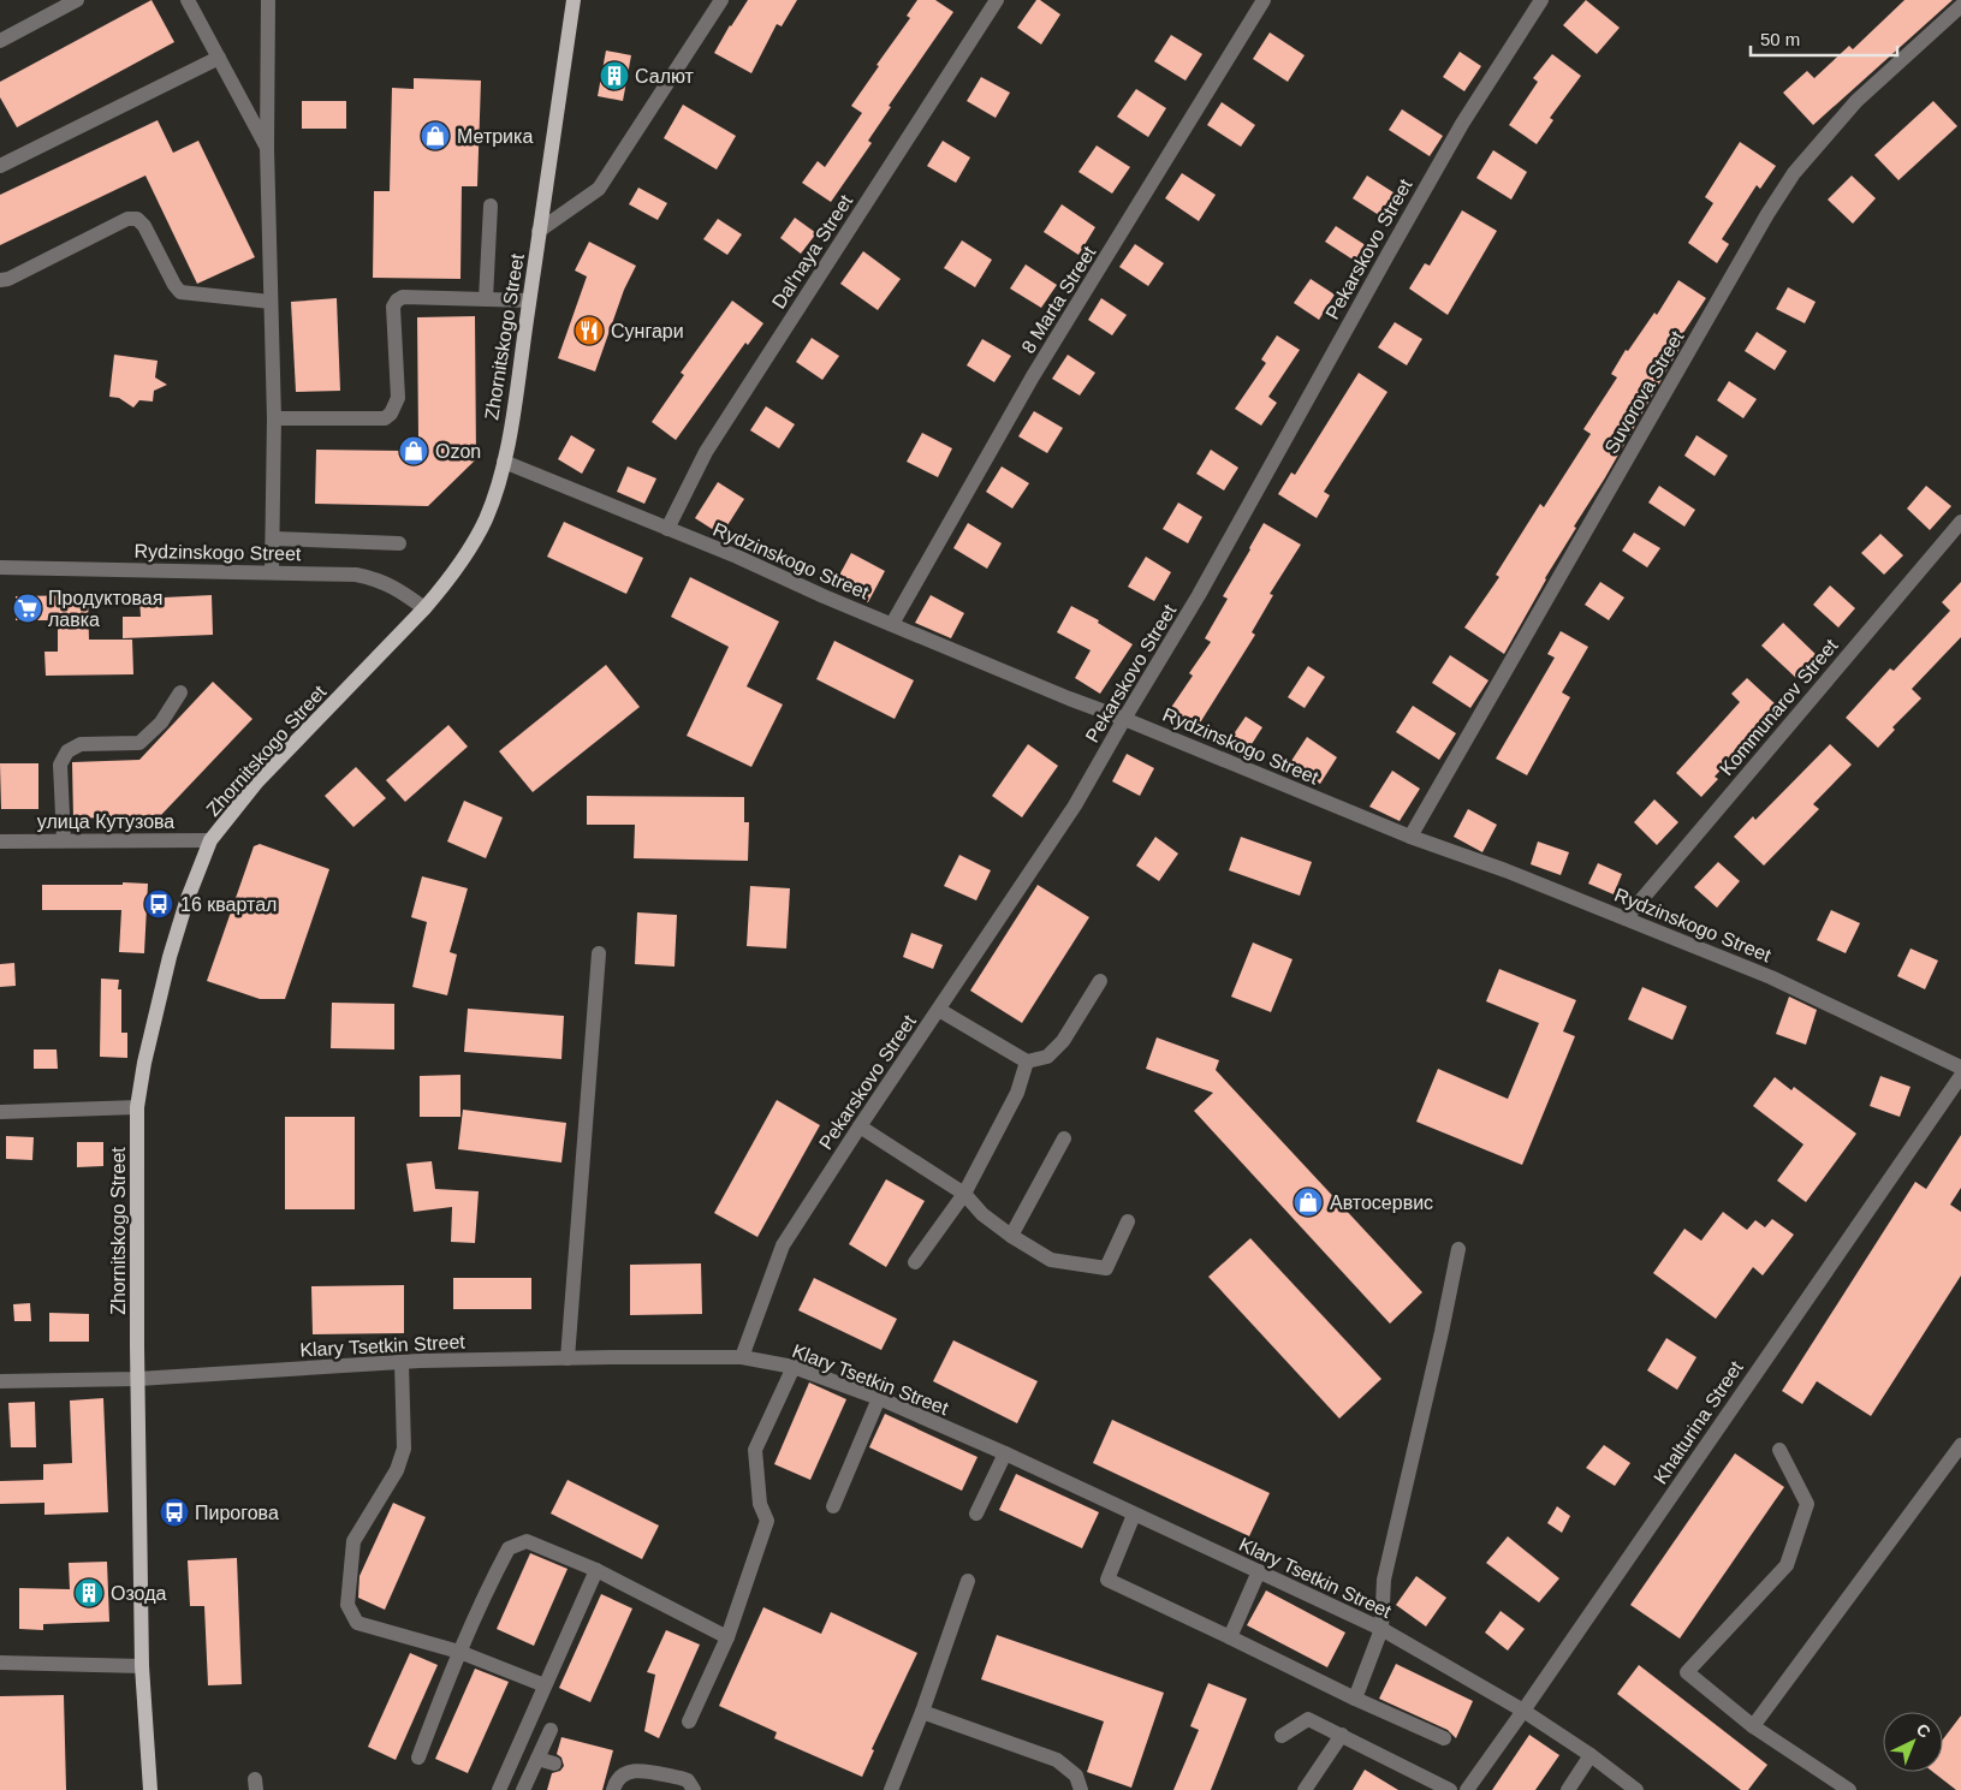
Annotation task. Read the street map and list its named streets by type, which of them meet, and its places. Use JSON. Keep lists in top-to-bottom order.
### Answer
{
  "streets": {
    "main road": ["Zhornitskogo Street"],
    "street": [
      "Pekarskovo Street",
      "Dal'naya Street",
      "8 Marta Street",
      "Suvorova Street",
      "Rydzinskogo Street",
      "Kommunarov Street",
      "улица Кутузова",
      "Klary Tsetkin Street",
      "Khalturina Street"
    ]
  },
  "crossings": [
    ["Pekarskovo Street", "Rydzinskogo Street"],
    ["Pekarskovo Street", "Klary Tsetkin Street"],
    ["Dal'naya Street", "Rydzinskogo Street"],
    ["8 Marta Street", "Rydzinskogo Street"],
    ["Zhornitskogo Street", "Rydzinskogo Street"],
    ["Zhornitskogo Street", "улица Кутузова"],
    ["Zhornitskogo Street", "Klary Tsetkin Street"],
    ["Suvorova Street", "Rydzinskogo Street"],
    ["Rydzinskogo Street", "Kommunarov Street"],
    ["Klary Tsetkin Street", "Khalturina Street"]
  ],
  "places": {
    "building": ["Салют", "Озода"],
    "shop": ["Метрика", "Ozon", "Автосервис"],
    "restaurant": ["Сунгари"],
    "supermarket": ["Продуктовая лавка"],
    "bus stop": ["16 квартал", "Пирогова"]
  },
  "scale_bar": "50 m",
  "north": "top right"
}
